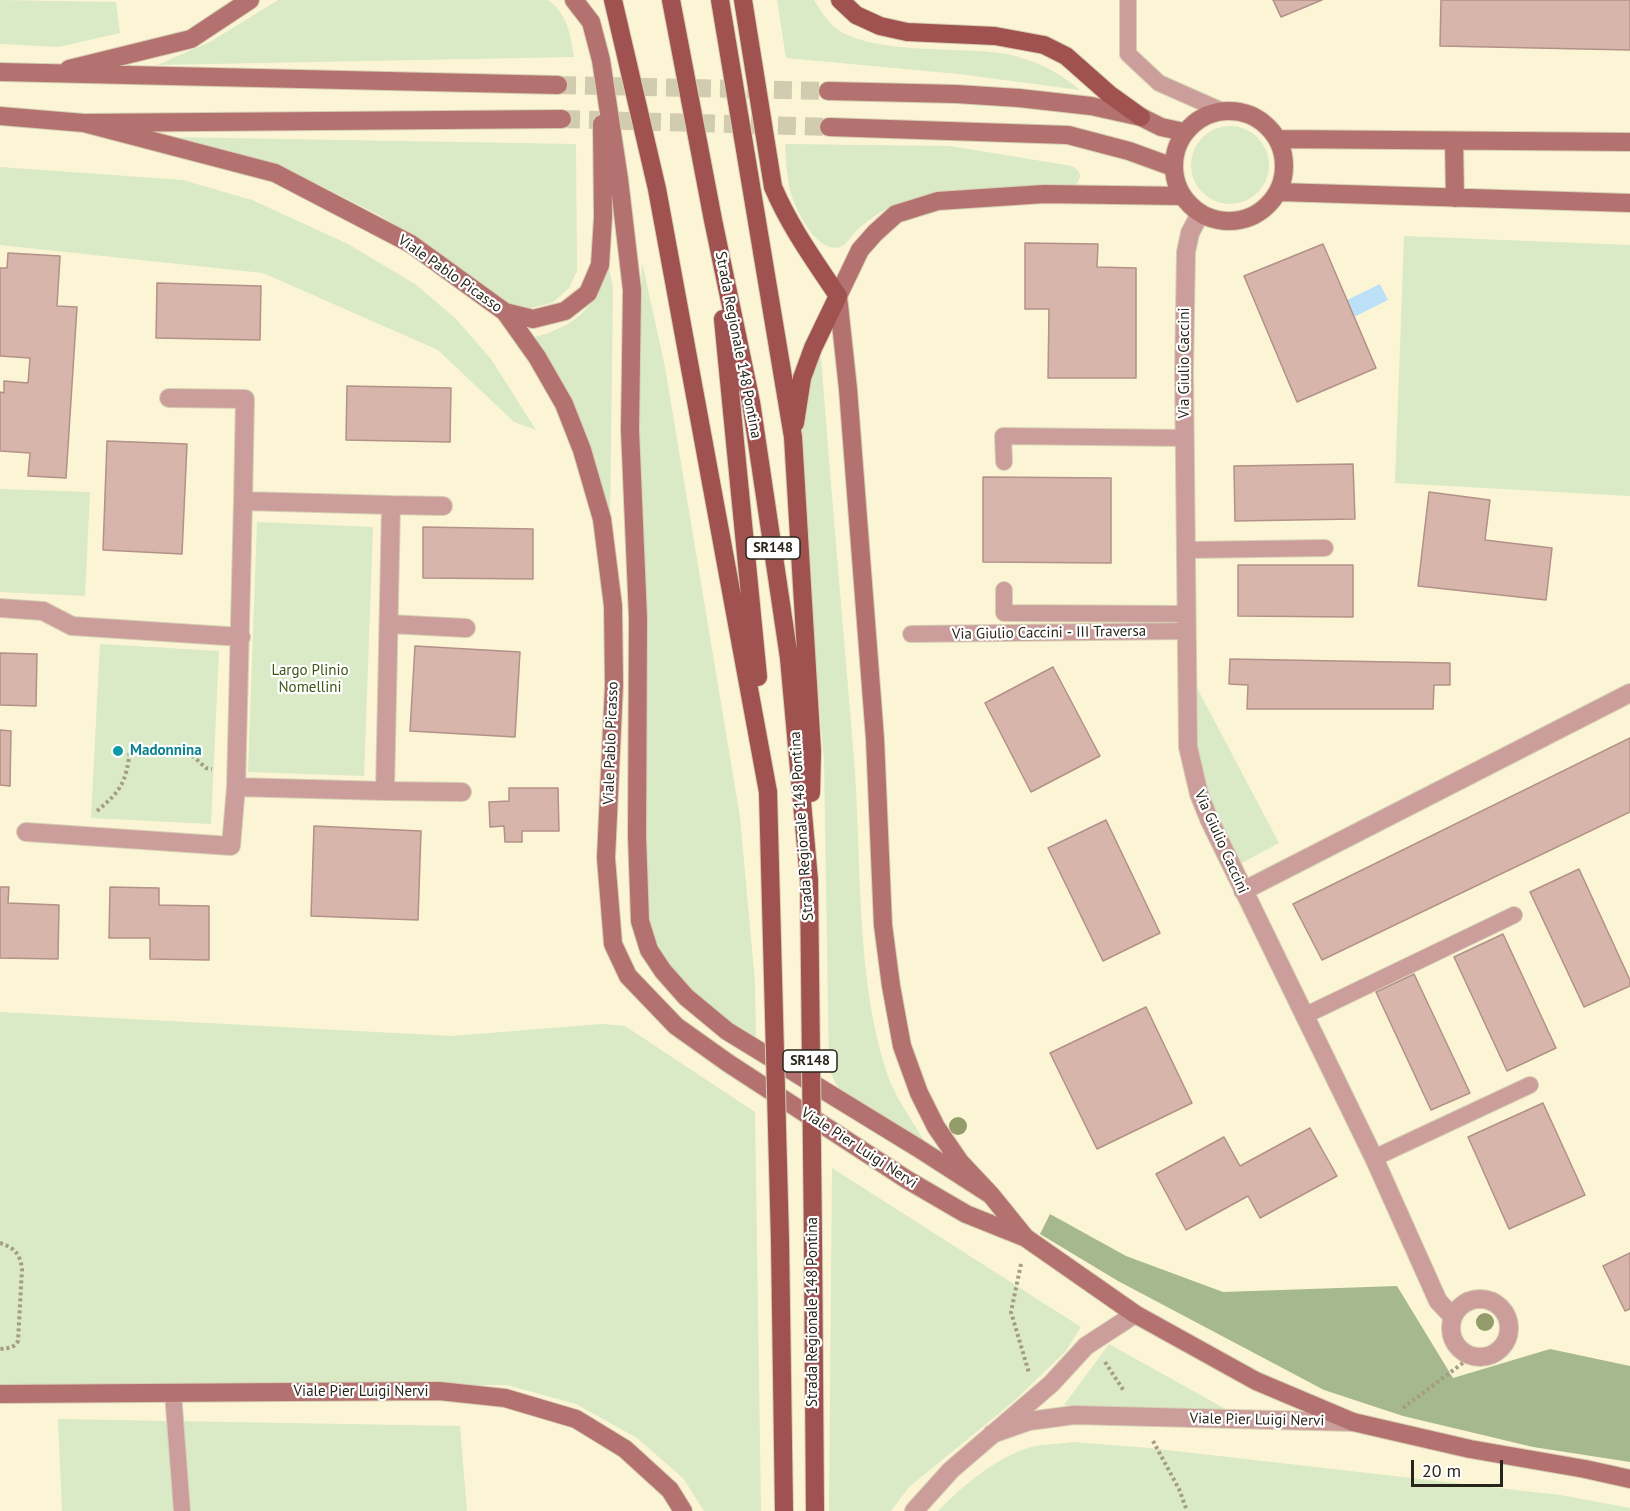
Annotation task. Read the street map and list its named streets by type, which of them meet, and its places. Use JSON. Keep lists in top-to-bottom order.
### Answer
{
  "streets": {
    "main road": ["Strada Regionale 148 Pontina", "SR148"],
    "street": ["Viale Pablo Picasso", "Via Giulio Caccini", "Viale Pier Luigi Nervi"],
    "lane": ["Via Giulio Caccini - III Traversa"]
  },
  "crossings": [
    ["Viale Pablo Picasso", "Viale Pier Luigi Nervi"],
    ["Via Giulio Caccini", "Via Giulio Caccini - III Traversa"]
  ],
  "parks": ["Largo Plinio Nomellini"],
  "places": ["Madonnina"],
  "scale_bar": "20 m"
}
